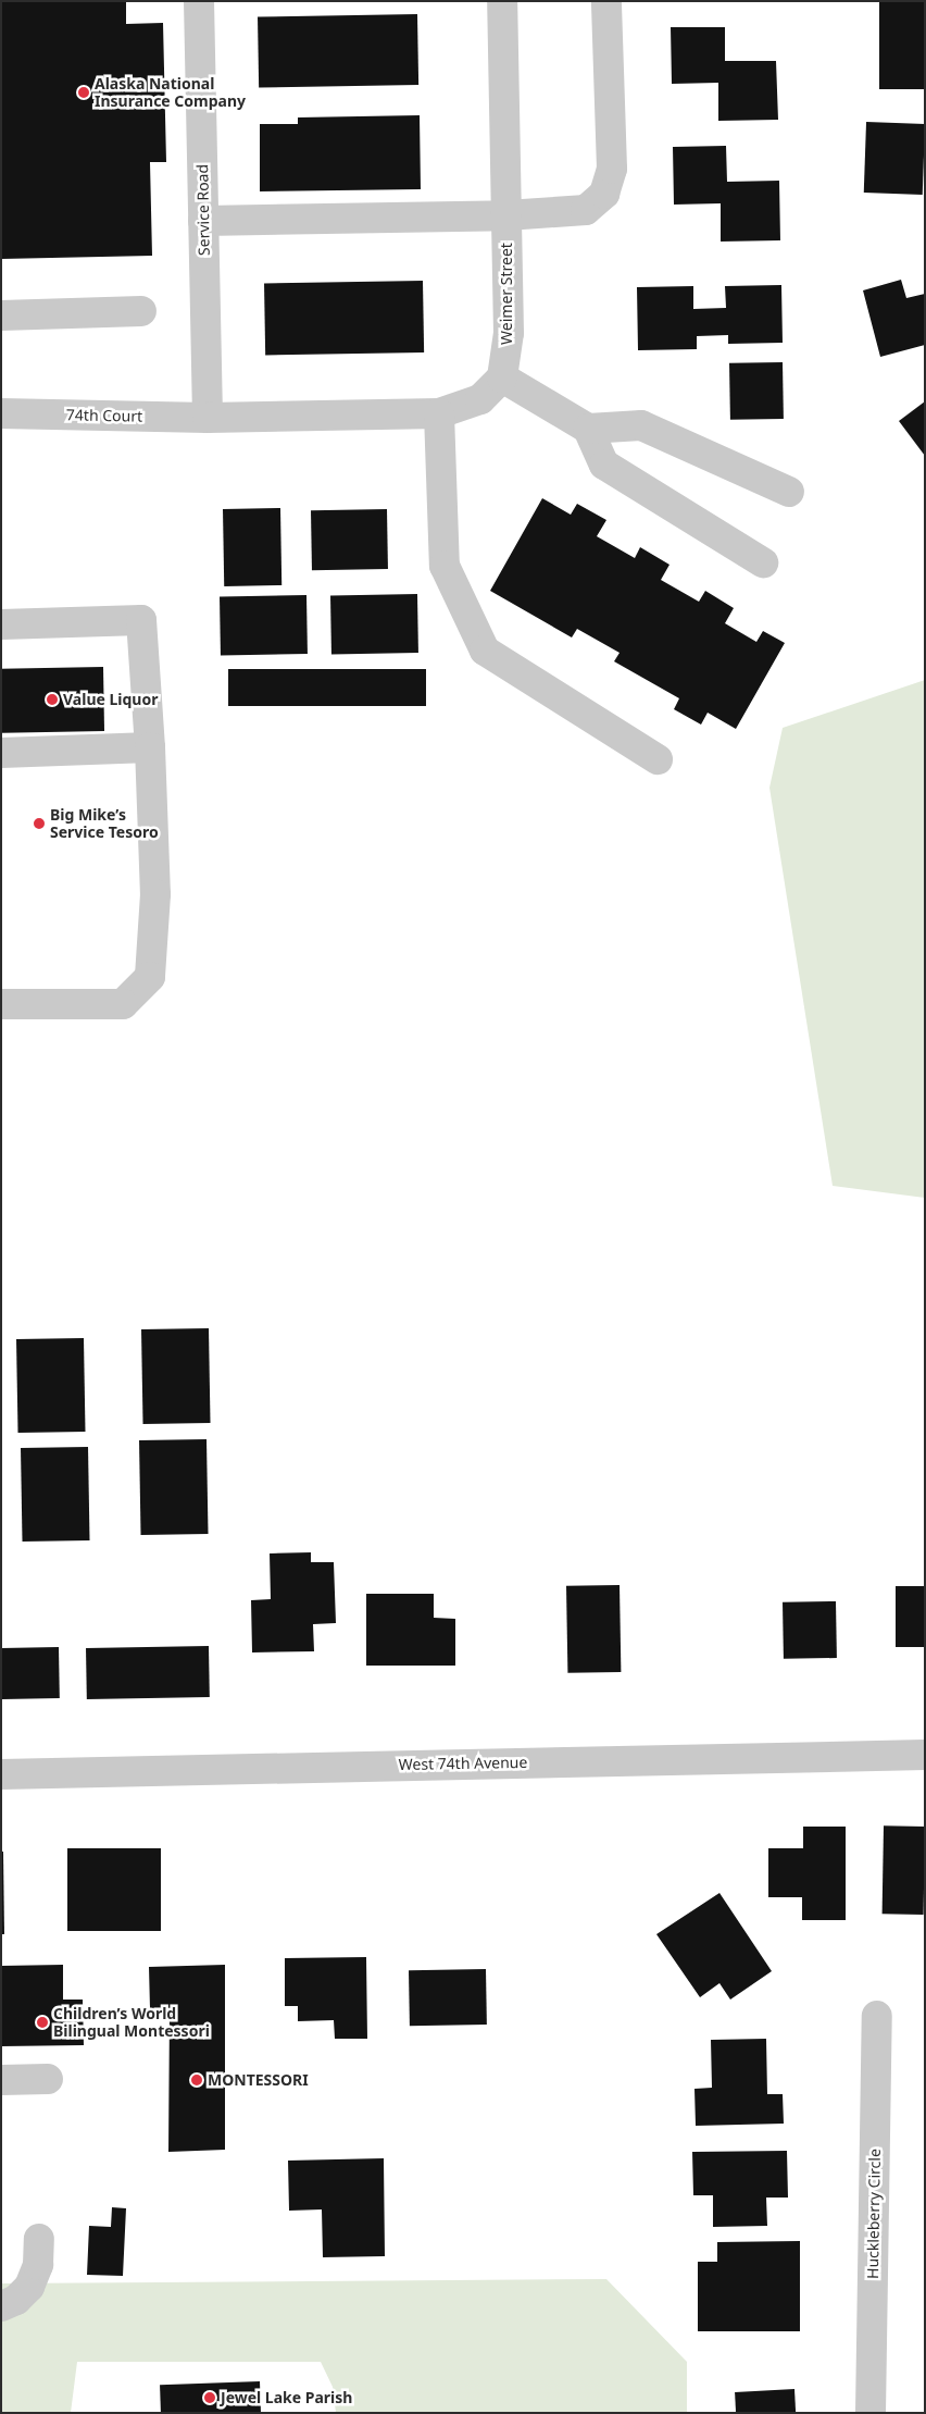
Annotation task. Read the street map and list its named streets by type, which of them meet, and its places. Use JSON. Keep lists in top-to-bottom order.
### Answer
{
  "streets": {
    "street": [
      "Service Road",
      "Weimer Street",
      "74th Court",
      "West 74th Avenue",
      "Huckleberry Circle"
    ]
  },
  "crossings": [
    ["Service Road", "74th Court"]
  ],
  "places": [
    "Alaska National Insurance Company",
    "Value Liquor",
    "Big Mike’s Service Tesoro",
    "Children’s World Bilingual Montessori",
    "MONTESSORI",
    "Jewel Lake Parish"
  ]
}
